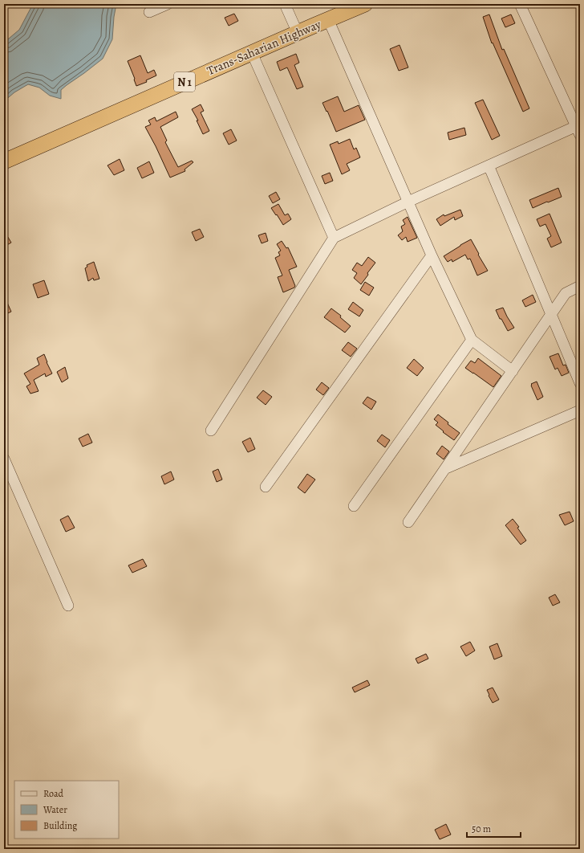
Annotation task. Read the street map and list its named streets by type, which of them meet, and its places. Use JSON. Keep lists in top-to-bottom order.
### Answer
{
  "streets": {
    "highway": ["Trans-Saharian Highway", "N 1"]
  },
  "legend": ["Road", "Water", "Building"],
  "scale_bar": "50 m"
}
